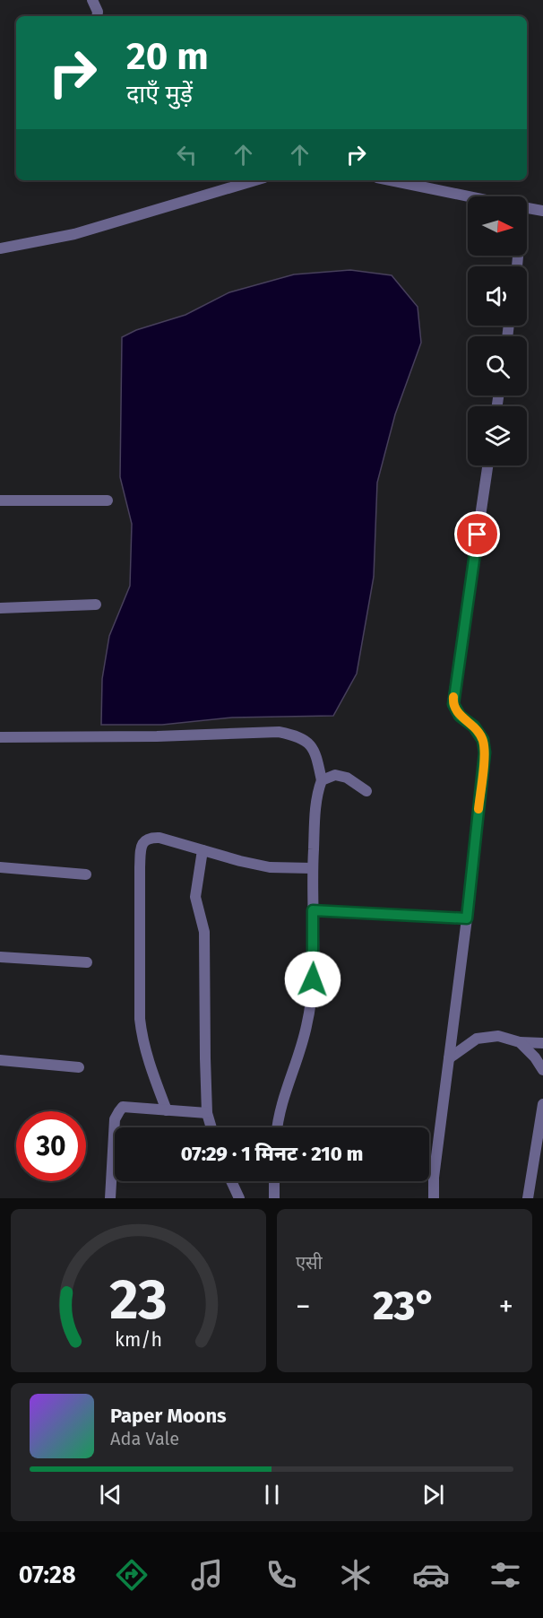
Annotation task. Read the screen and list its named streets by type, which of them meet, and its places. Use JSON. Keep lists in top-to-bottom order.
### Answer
{
  "north": "right",
  "page": {
    "turn": ["20 m", "दाएँ मुड़ें"],
    "limit": "30",
    "trip": "07:29 · 1 मिनट · 210 m",
    "tile": "एसी",
    "heat": ["−", "23°", "+"],
    "song": ["Paper Moons", "Ada Vale"],
    "tabs": "07:28",
    "gauge": ["23", "km/h"]
  }
}
